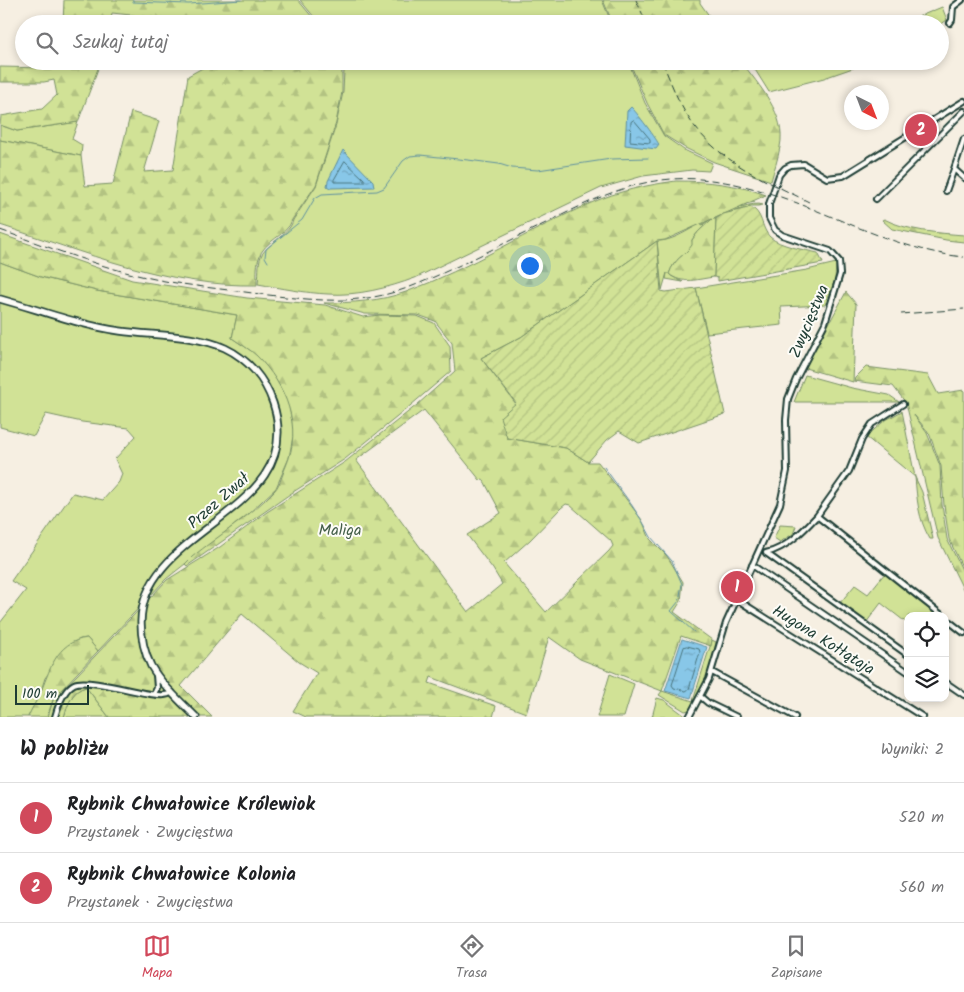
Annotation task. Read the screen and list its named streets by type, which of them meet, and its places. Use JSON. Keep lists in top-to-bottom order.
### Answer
{
  "streets": {
    "street": ["Zwycięstwa", "Przez Zwał", "Hugona Kołłątaja"]
  },
  "crossings": [
    ["Zwycięstwa", "Hugona Kołłątaja"]
  ],
  "parks": ["Maliga"],
  "scale_bar": "100 m",
  "north": "bottom right",
  "page": {
    "search": "Szukaj tutaj",
    "pins": ["2", "1"],
    "scale": "100 m",
    "heading": ["W pobliżu", "Wyniki: 2"],
    "list": [
      {
        "mark": "1",
        "name": "Rybnik Chwałowice Królewiok",
        "note": "Przystanek · Zwycięstwa",
        "value": "520 m"
      },
      {
        "mark": "2",
        "name": "Rybnik Chwałowice Kolonia",
        "note": "Przystanek · Zwycięstwa",
        "value": "560 m"
      }
    ],
    "nav": ["Mapa", "Trasa", "Zapisane"]
  }
}
